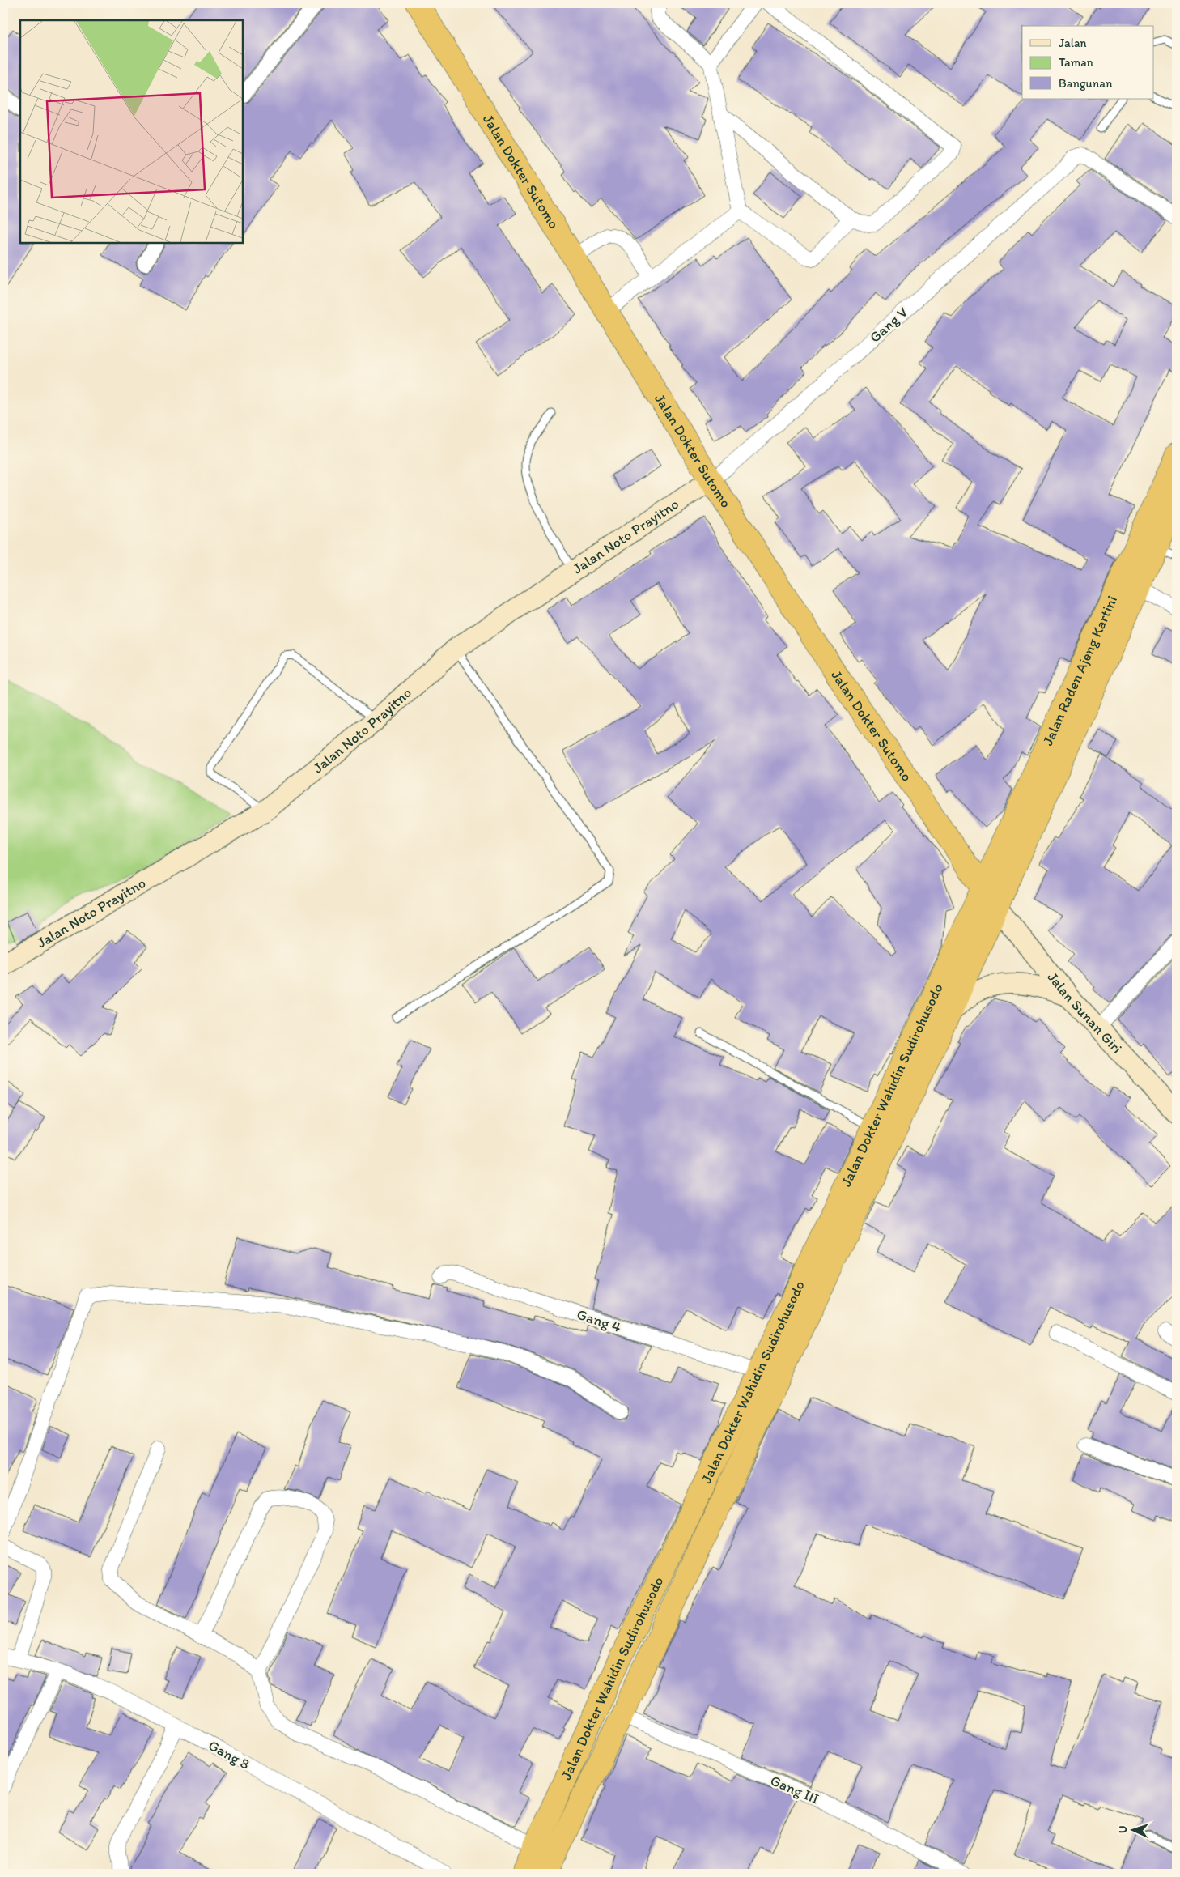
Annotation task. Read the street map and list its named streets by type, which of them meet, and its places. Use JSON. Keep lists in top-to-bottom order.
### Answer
{
  "streets": {
    "highway": ["Jalan Dokter Sutomo", "Jalan Raden Ajeng Kartini", "Jalan Dokter Wahidin Sudirohusodo"],
    "street": [
      "Gang V",
      "Jalan Noto Prayitno",
      "Jalan Sunan Giri",
      "Gang 4",
      "Gang 8",
      "Gang III"
    ]
  },
  "crossings": [
    ["Jalan Dokter Sutomo", "Gang V"],
    ["Jalan Dokter Sutomo", "Jalan Noto Prayitno"],
    ["Jalan Dokter Sutomo", "Jalan Raden Ajeng Kartini"],
    ["Jalan Dokter Sutomo", "Jalan Sunan Giri"],
    ["Jalan Dokter Sutomo", "Jalan Dokter Wahidin Sudirohusodo"],
    ["Gang V", "Jalan Noto Prayitno"],
    ["Jalan Raden Ajeng Kartini", "Jalan Sunan Giri"],
    ["Jalan Raden Ajeng Kartini", "Jalan Dokter Wahidin Sudirohusodo"],
    ["Jalan Sunan Giri", "Jalan Dokter Wahidin Sudirohusodo"],
    ["Jalan Dokter Wahidin Sudirohusodo", "Gang 4"],
    ["Jalan Dokter Wahidin Sudirohusodo", "Gang III"]
  ],
  "legend": ["Jalan", "Taman", "Bangunan"],
  "north": "left"
}
